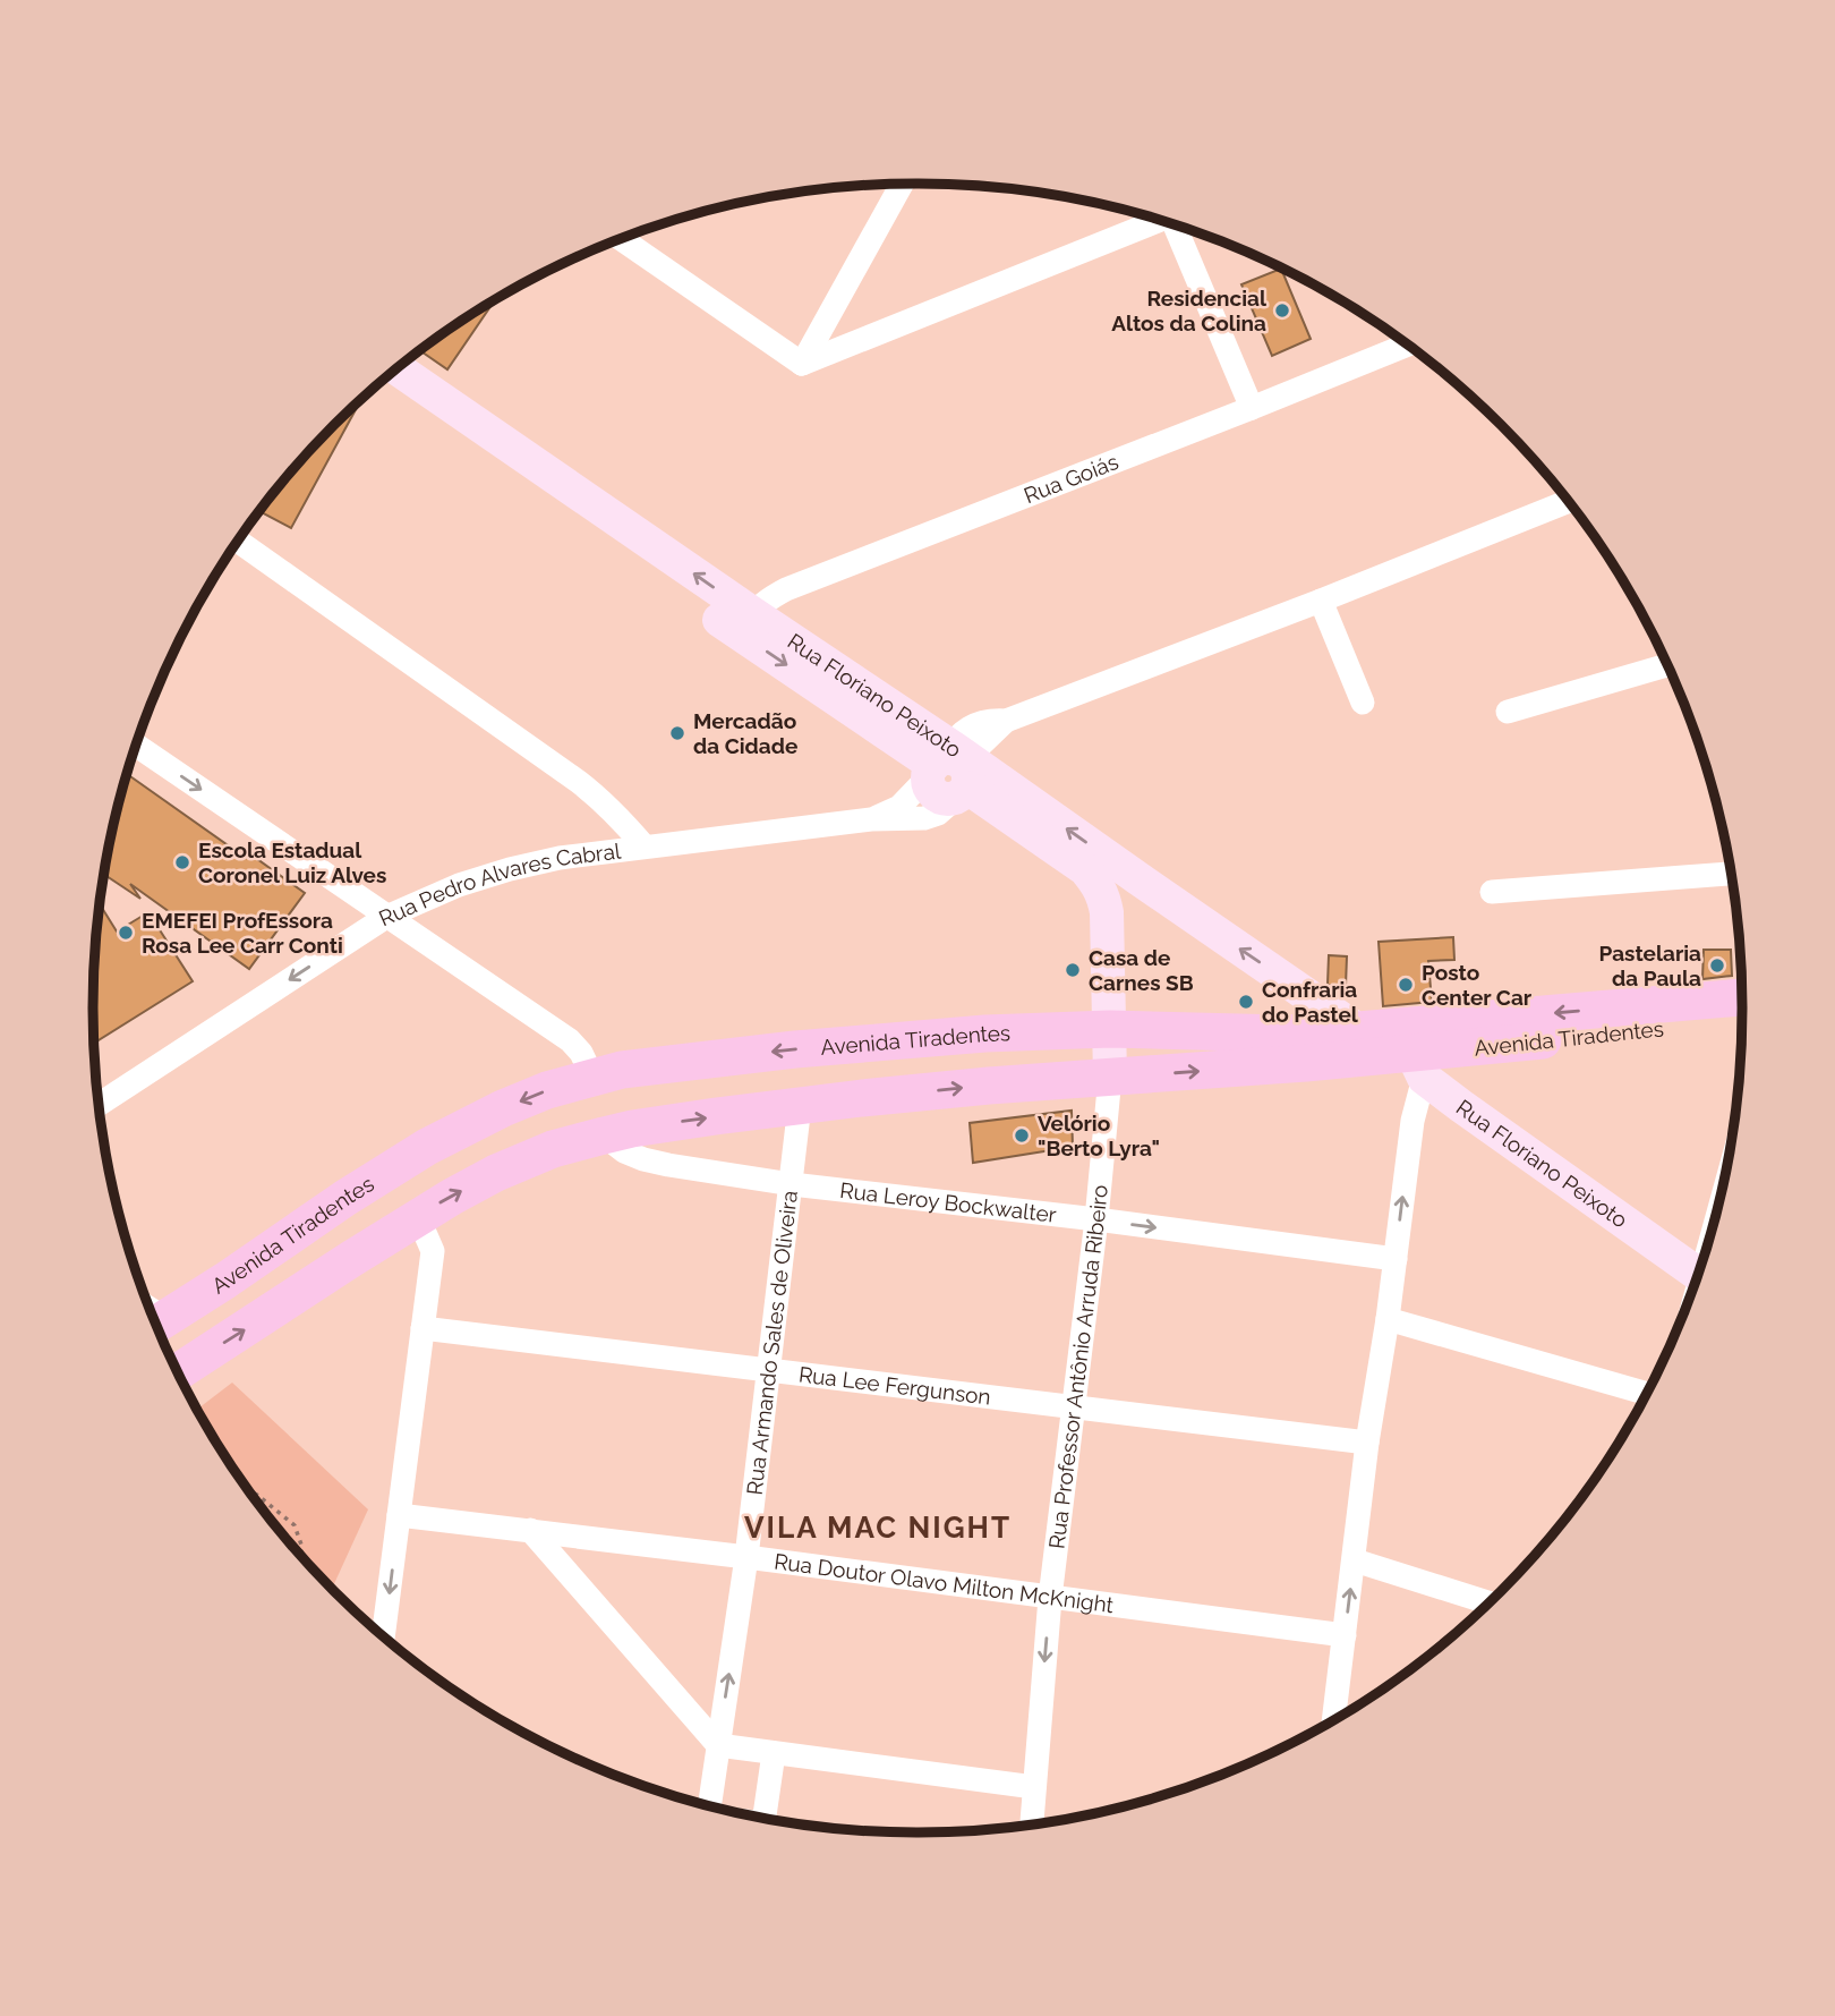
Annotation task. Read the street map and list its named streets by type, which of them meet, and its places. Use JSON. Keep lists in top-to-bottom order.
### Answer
{
  "streets": {
    "main road": ["Rua Floriano Peixoto", "Avenida Tiradentes", "Rua Professor Antônio Arruda Ribeiro"],
    "street": [
      "Rua Goiás",
      "Rua Pedro Alvares Cabral",
      "Rua Leroy Bockwalter",
      "Rua Armando Sales de Oliveira",
      "Rua Lee Fergunson",
      "Rua Doutor Olavo Milton McKnight"
    ]
  },
  "crossings": [
    ["Rua Goiás", "Rua Floriano Peixoto"],
    ["Rua Floriano Peixoto", "Rua Pedro Alvares Cabral"],
    ["Rua Floriano Peixoto", "Avenida Tiradentes"],
    ["Rua Floriano Peixoto", "Rua Professor Antônio Arruda Ribeiro"],
    ["Avenida Tiradentes", "Rua Leroy Bockwalter"],
    ["Avenida Tiradentes", "Rua Armando Sales de Oliveira"],
    ["Avenida Tiradentes", "Rua Professor Antônio Arruda Ribeiro"],
    ["Rua Leroy Bockwalter", "Rua Armando Sales de Oliveira"],
    ["Rua Leroy Bockwalter", "Rua Professor Antônio Arruda Ribeiro"],
    ["Rua Armando Sales de Oliveira", "Rua Lee Fergunson"],
    ["Rua Armando Sales de Oliveira", "Rua Doutor Olavo Milton McKnight"],
    ["Rua Professor Antônio Arruda Ribeiro", "Rua Lee Fergunson"],
    ["Rua Professor Antônio Arruda Ribeiro", "Rua Doutor Olavo Milton McKnight"]
  ],
  "one_way": ["Rua Leroy Bockwalter"],
  "districts": ["VILA MAC NIGHT"],
  "places": [
    "Residencial Altos da Colina",
    "Mercadão da Cidade",
    "Escola Estadual Coronel Luiz Alves",
    "EMEFEI ProfEssora Rosa Lee Carr Conti",
    "Pastelaria da Paula",
    "Casa de Carnes SB",
    "Posto Center Car",
    "Confraria do Pastel",
    "Velório \"Berto Lyra\""
  ]
}
